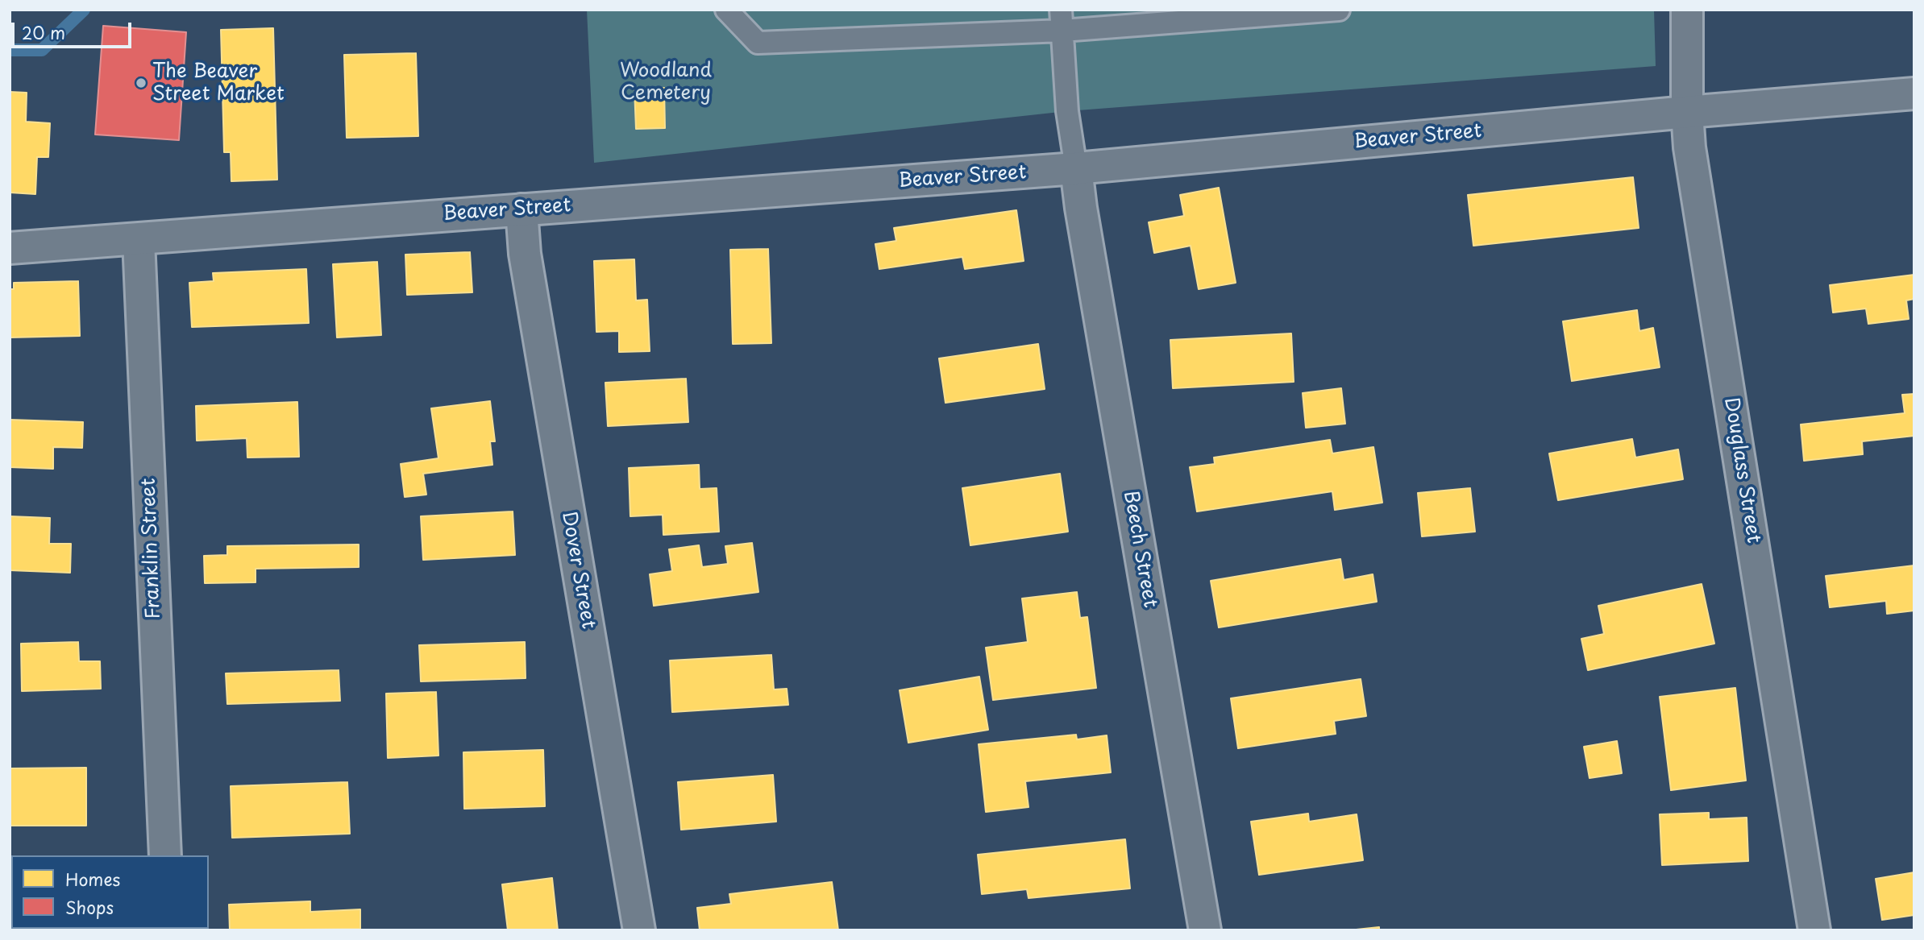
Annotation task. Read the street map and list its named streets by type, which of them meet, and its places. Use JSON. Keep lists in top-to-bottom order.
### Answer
{
  "streets": {
    "street": [
      "Beaver Street",
      "Douglass Street",
      "Franklin Street",
      "Beech Street",
      "Dover Street"
    ]
  },
  "crossings": [
    ["Beaver Street", "Douglass Street"],
    ["Beaver Street", "Franklin Street"],
    ["Beaver Street", "Beech Street"],
    ["Beaver Street", "Dover Street"]
  ],
  "parks": ["Woodland Cemetery"],
  "places": ["The Beaver Street Market"],
  "legend": ["Homes", "Shops"],
  "scale_bar": "20 m"
}
